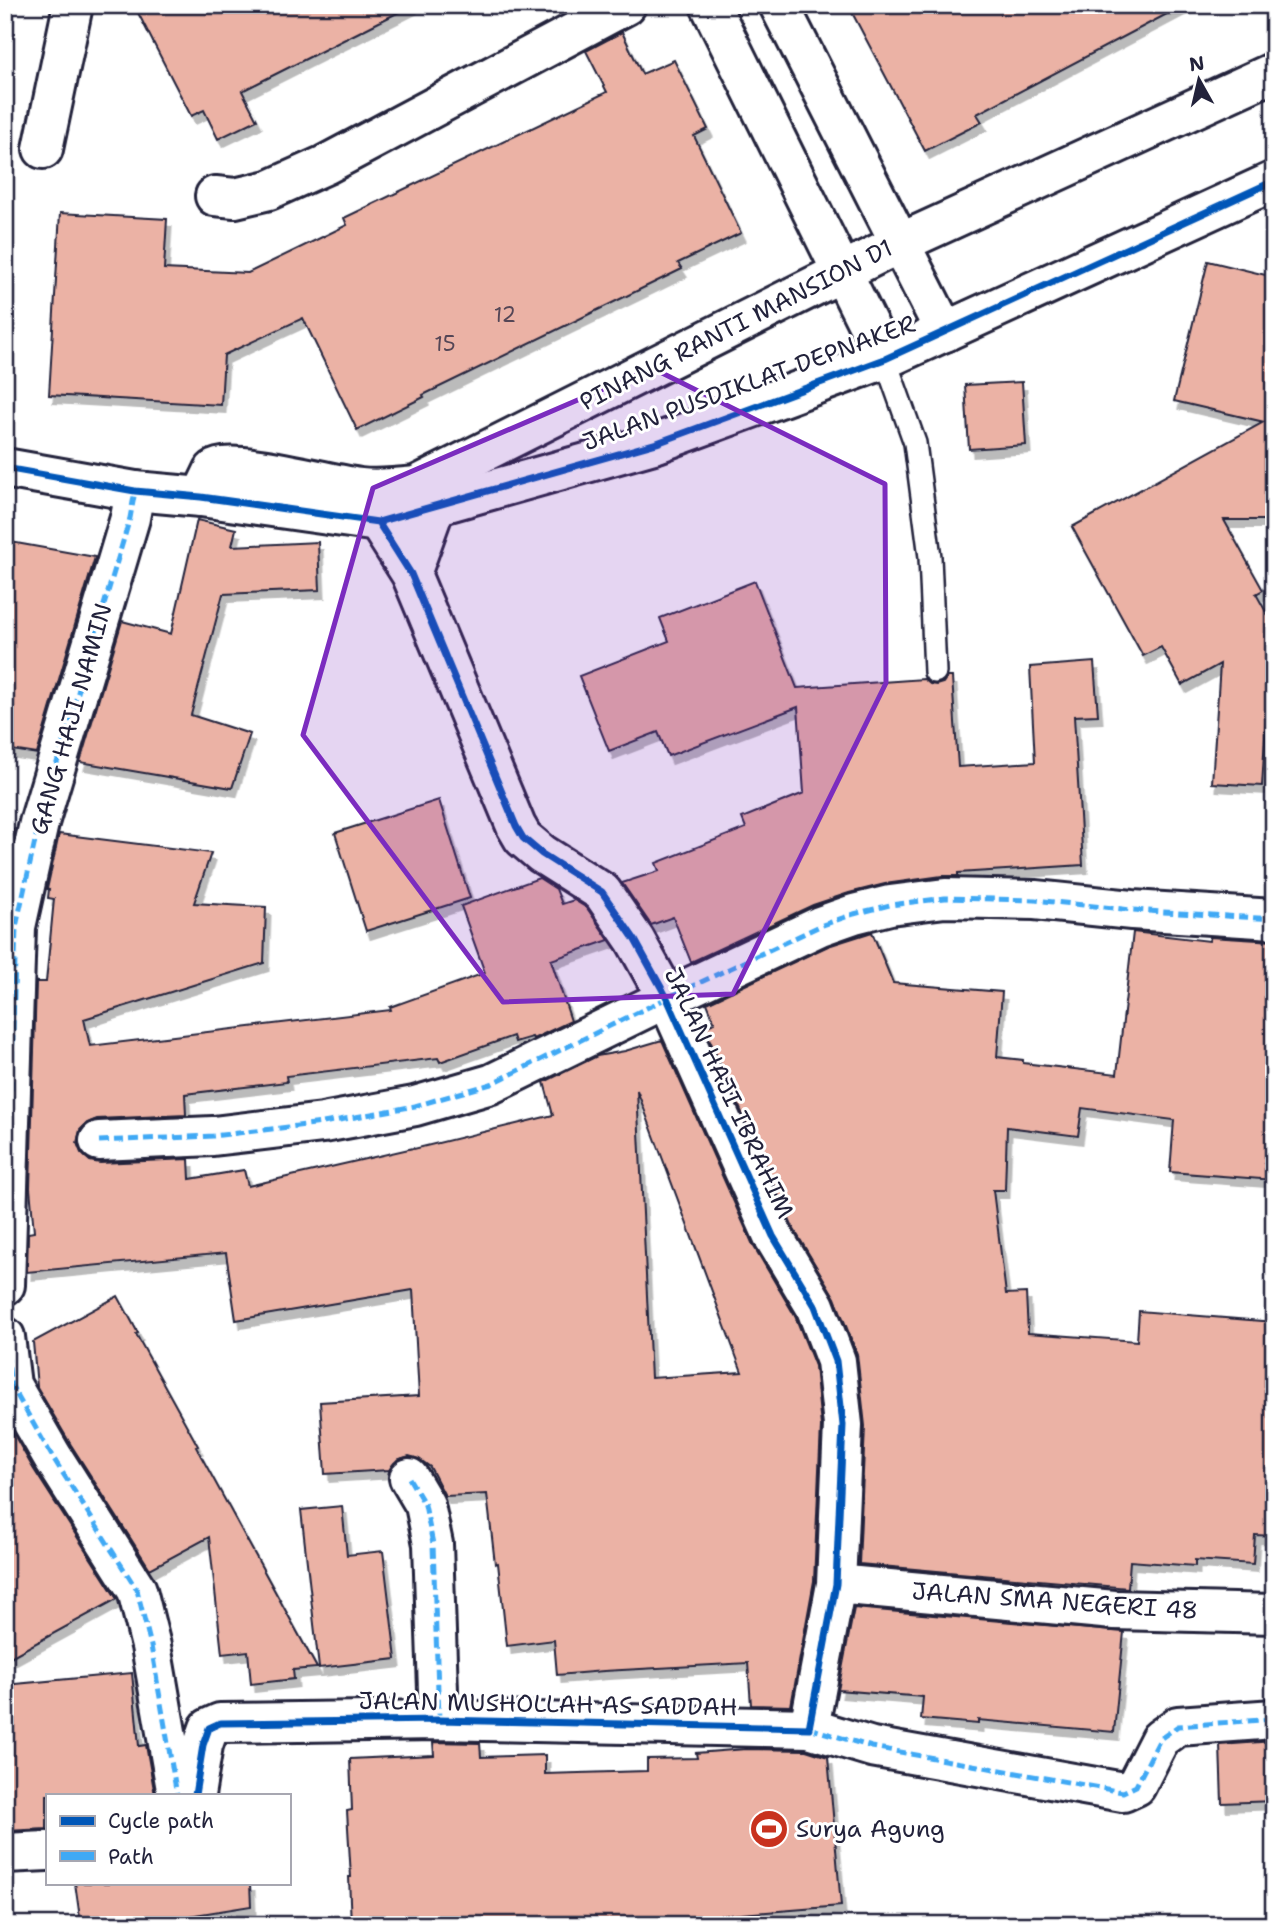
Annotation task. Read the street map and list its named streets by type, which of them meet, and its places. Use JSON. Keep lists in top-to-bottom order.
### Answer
{
  "streets": {
    "street": [
      "PINANG RANTI MANSION D1",
      "JALAN PUSDIKLAT DEPNAKER",
      "GANG HAJI NAMIN",
      "JALAN HAJI IBRAHIM",
      "JALAN SMA NEGERI 48",
      "JALAN MUSHOLLAH AS SADDAH"
    ]
  },
  "crossings": [
    ["PINANG RANTI MANSION D1", "JALAN PUSDIKLAT DEPNAKER"],
    ["JALAN PUSDIKLAT DEPNAKER", "GANG HAJI NAMIN"],
    ["JALAN PUSDIKLAT DEPNAKER", "JALAN HAJI IBRAHIM"],
    ["JALAN HAJI IBRAHIM", "JALAN SMA NEGERI 48"]
  ],
  "places": {
    "sports": ["Surya Agung"]
  },
  "house_numbers": ["12", "15"],
  "legend": ["Cycle path", "Path"],
  "north": "top"
}
